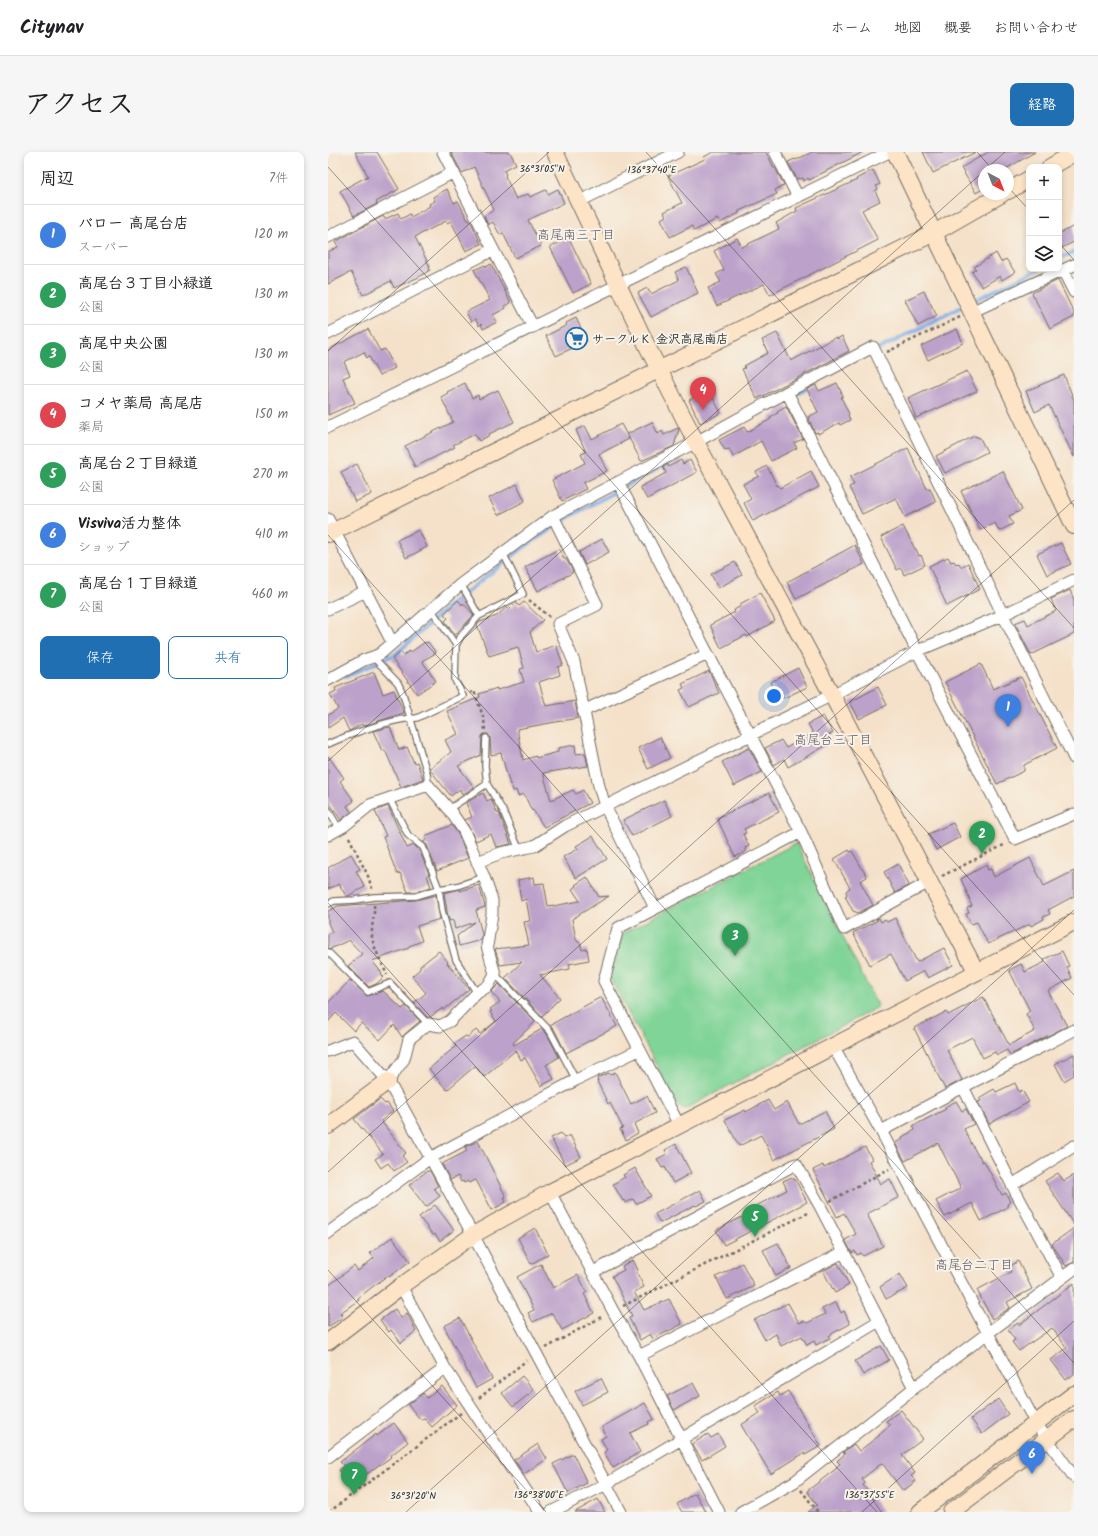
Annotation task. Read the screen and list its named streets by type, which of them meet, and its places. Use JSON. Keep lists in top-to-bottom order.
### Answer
{
  "districts": ["高尾南三丁目", "高尾台三丁目", "高尾台二丁目"],
  "places": {
    "supermarket": ["サークルＫ 金沢高尾南店"]
  },
  "north": "bottom right",
  "page": {
    "header": "Citynav",
    "nav": [
      "ホーム",
      "地図",
      "概要",
      "お問い合わせ"
    ],
    "title": "アクセス",
    "buttons": [
      "経路",
      ["保存", "共有"]
    ],
    "heading": ["周辺", "7件"],
    "map_buttons": ["+", "−"],
    "list": [
      {
        "mark": "1",
        "name": "バロー 高尾台店",
        "note": "スーパー",
        "value": "120 m"
      },
      {
        "mark": "2",
        "name": "高尾台３丁目小緑道",
        "note": "公園",
        "value": "130 m"
      },
      {
        "mark": "3",
        "name": "高尾中央公園",
        "note": "公園",
        "value": "130 m"
      },
      {
        "mark": "4",
        "name": "コメヤ薬局 高尾店",
        "note": "薬局",
        "value": "150 m"
      },
      {
        "mark": "5",
        "name": "高尾台２丁目緑道",
        "note": "公園",
        "value": "270 m"
      },
      {
        "mark": "6",
        "name": "Visviva活力整体",
        "note": "ショップ",
        "value": "410 m"
      },
      {
        "mark": "7",
        "name": "高尾台１丁目緑道",
        "note": "公園",
        "value": "460 m"
      }
    ],
    "pins": [
      "4",
      "1",
      "2",
      "3",
      "5",
      "6",
      "7"
    ]
  },
  "coordinates": [
    "36°31'05\"N",
    "136°37'40\"E",
    "136°38'00\"E",
    "136°37'55\"E",
    "36°31'20\"N"
  ]
}
